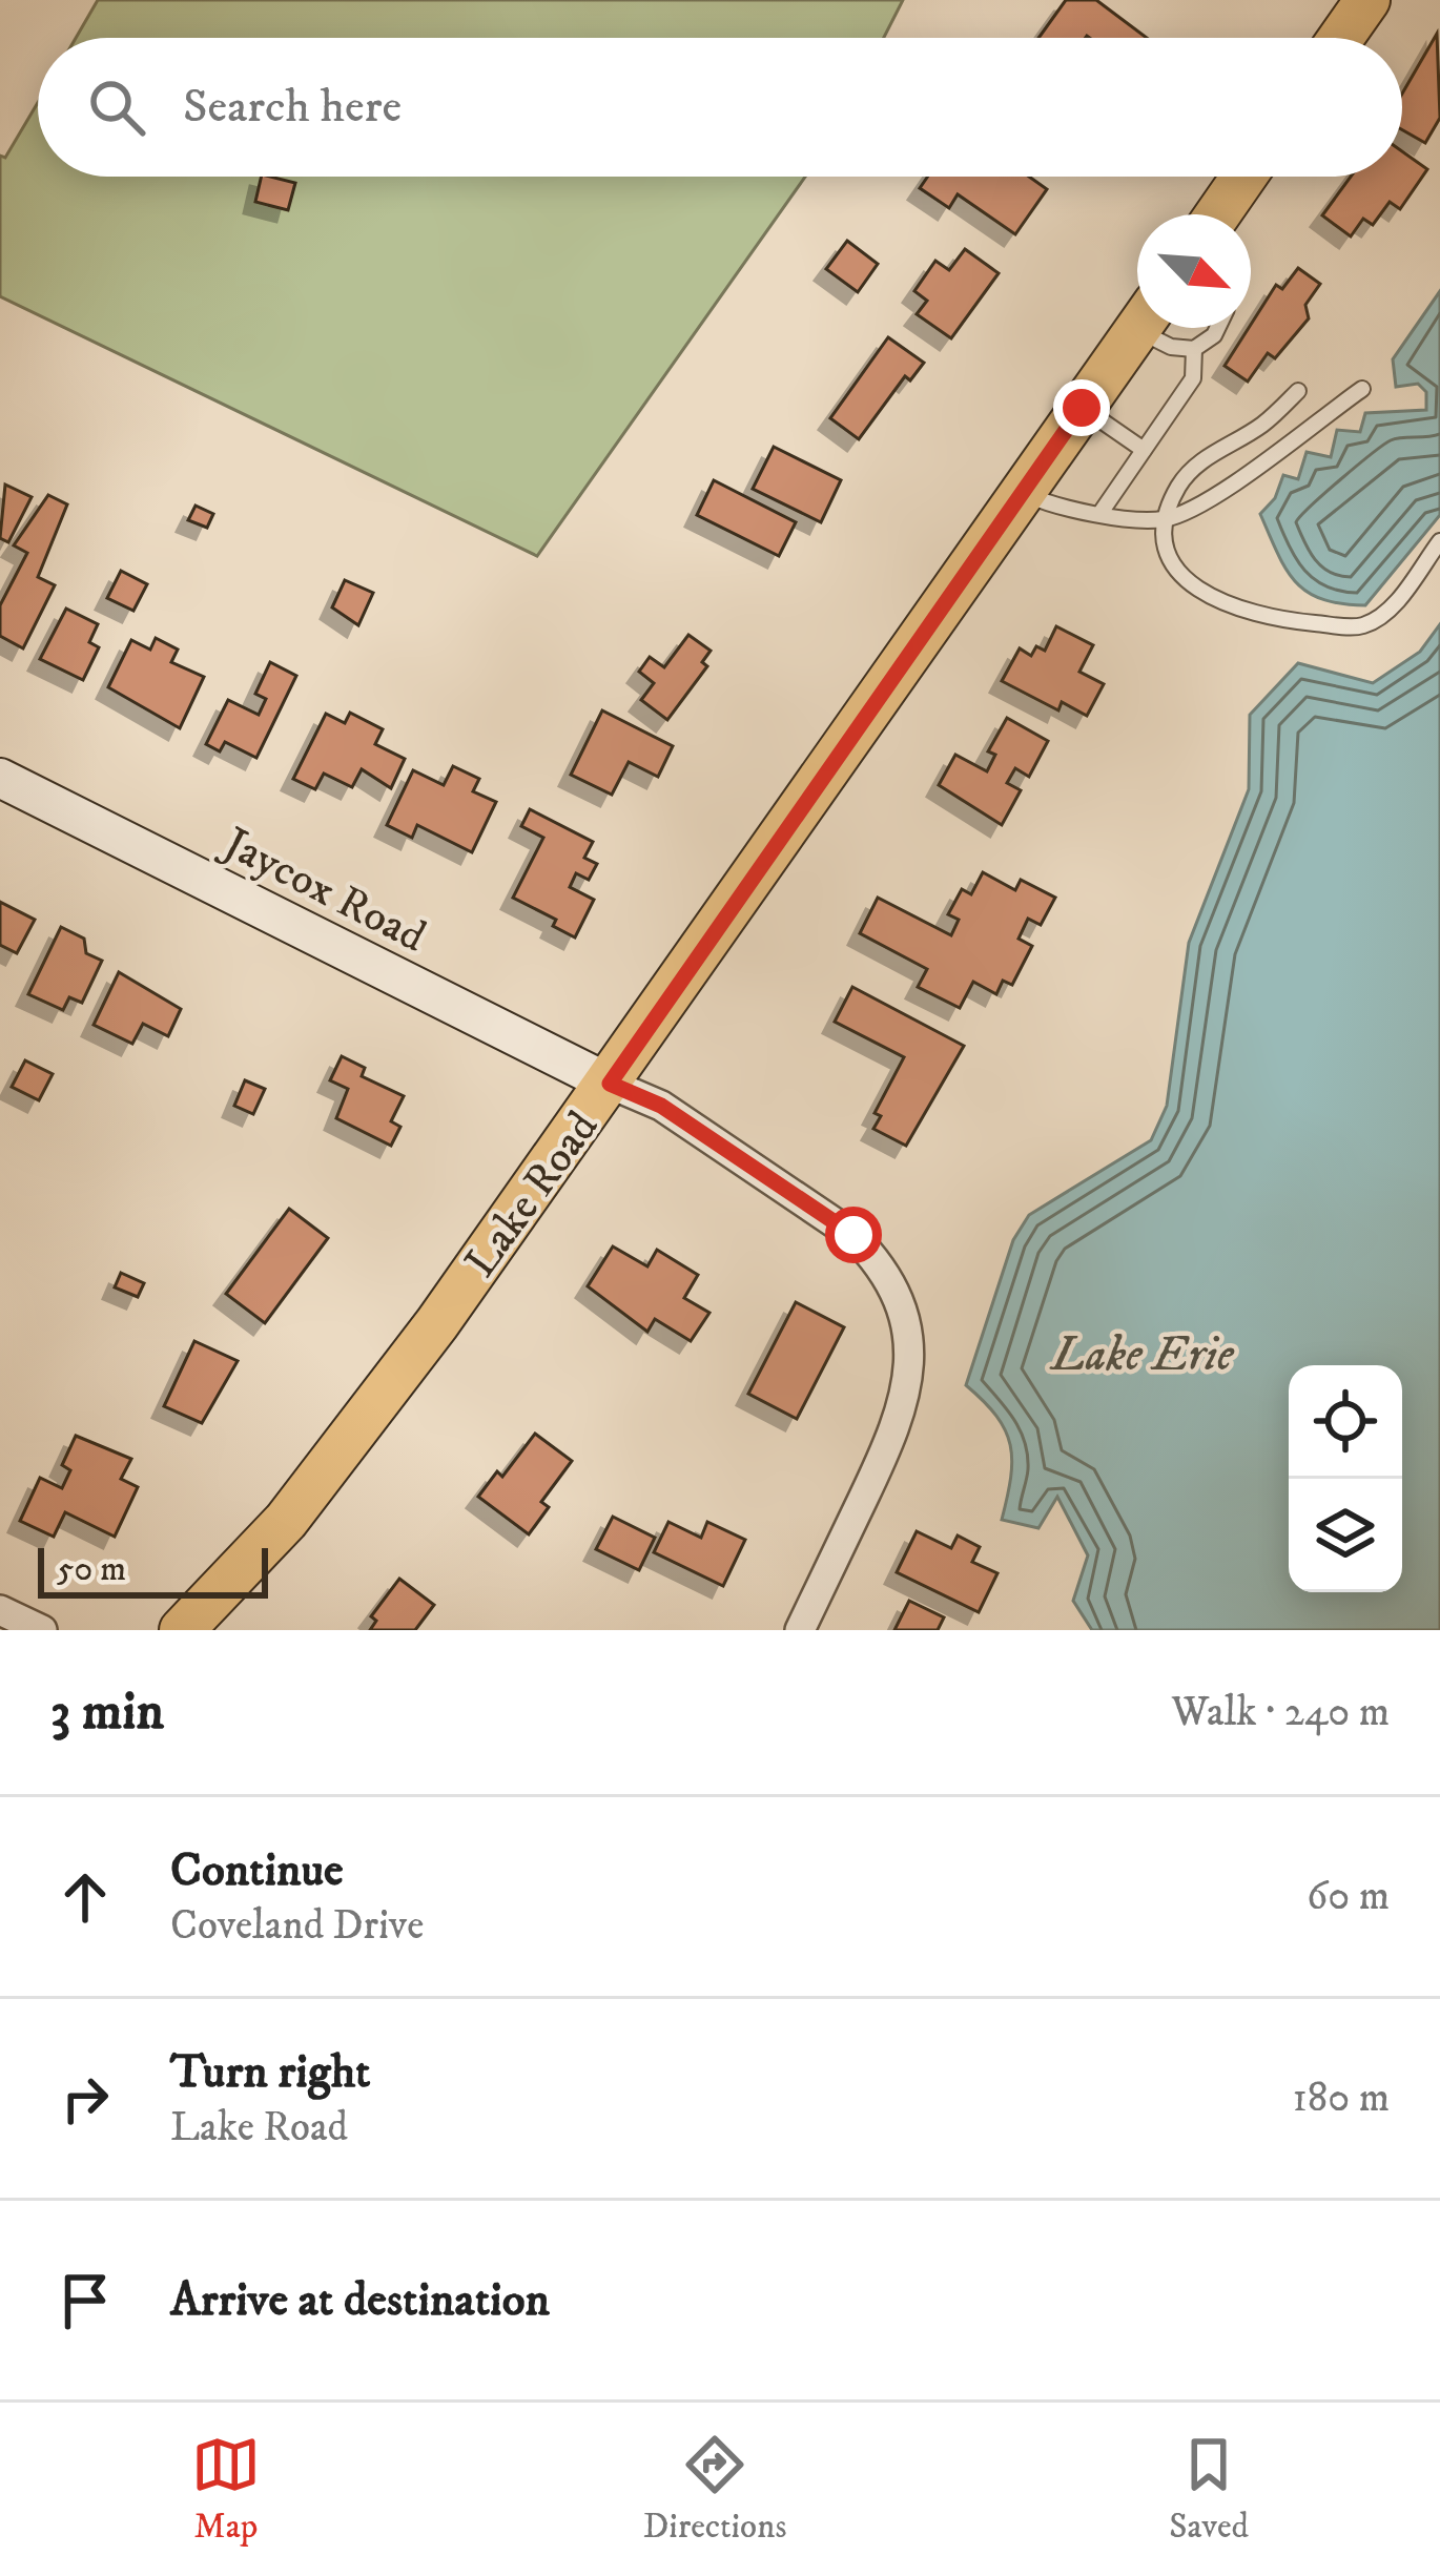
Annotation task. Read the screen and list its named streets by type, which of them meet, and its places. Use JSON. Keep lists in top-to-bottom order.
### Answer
{
  "streets": {
    "main road": ["Lake Road"],
    "street": ["Jaycox Road"]
  },
  "crossings": [
    ["Jaycox Road", "Lake Road"]
  ],
  "water": ["Lake Erie"],
  "scale_bar": "50 m",
  "north": "bottom right",
  "page": {
    "search": "Search here",
    "scale": "50 m",
    "heading": ["3 min", "Walk · 240 m"],
    "list": [
      ["Continue", "Coveland Drive", "60 m"],
      ["Turn right", "Lake Road", "180 m"],
      "Arrive at destination"
    ],
    "nav": ["Map", "Directions", "Saved"]
  }
}
